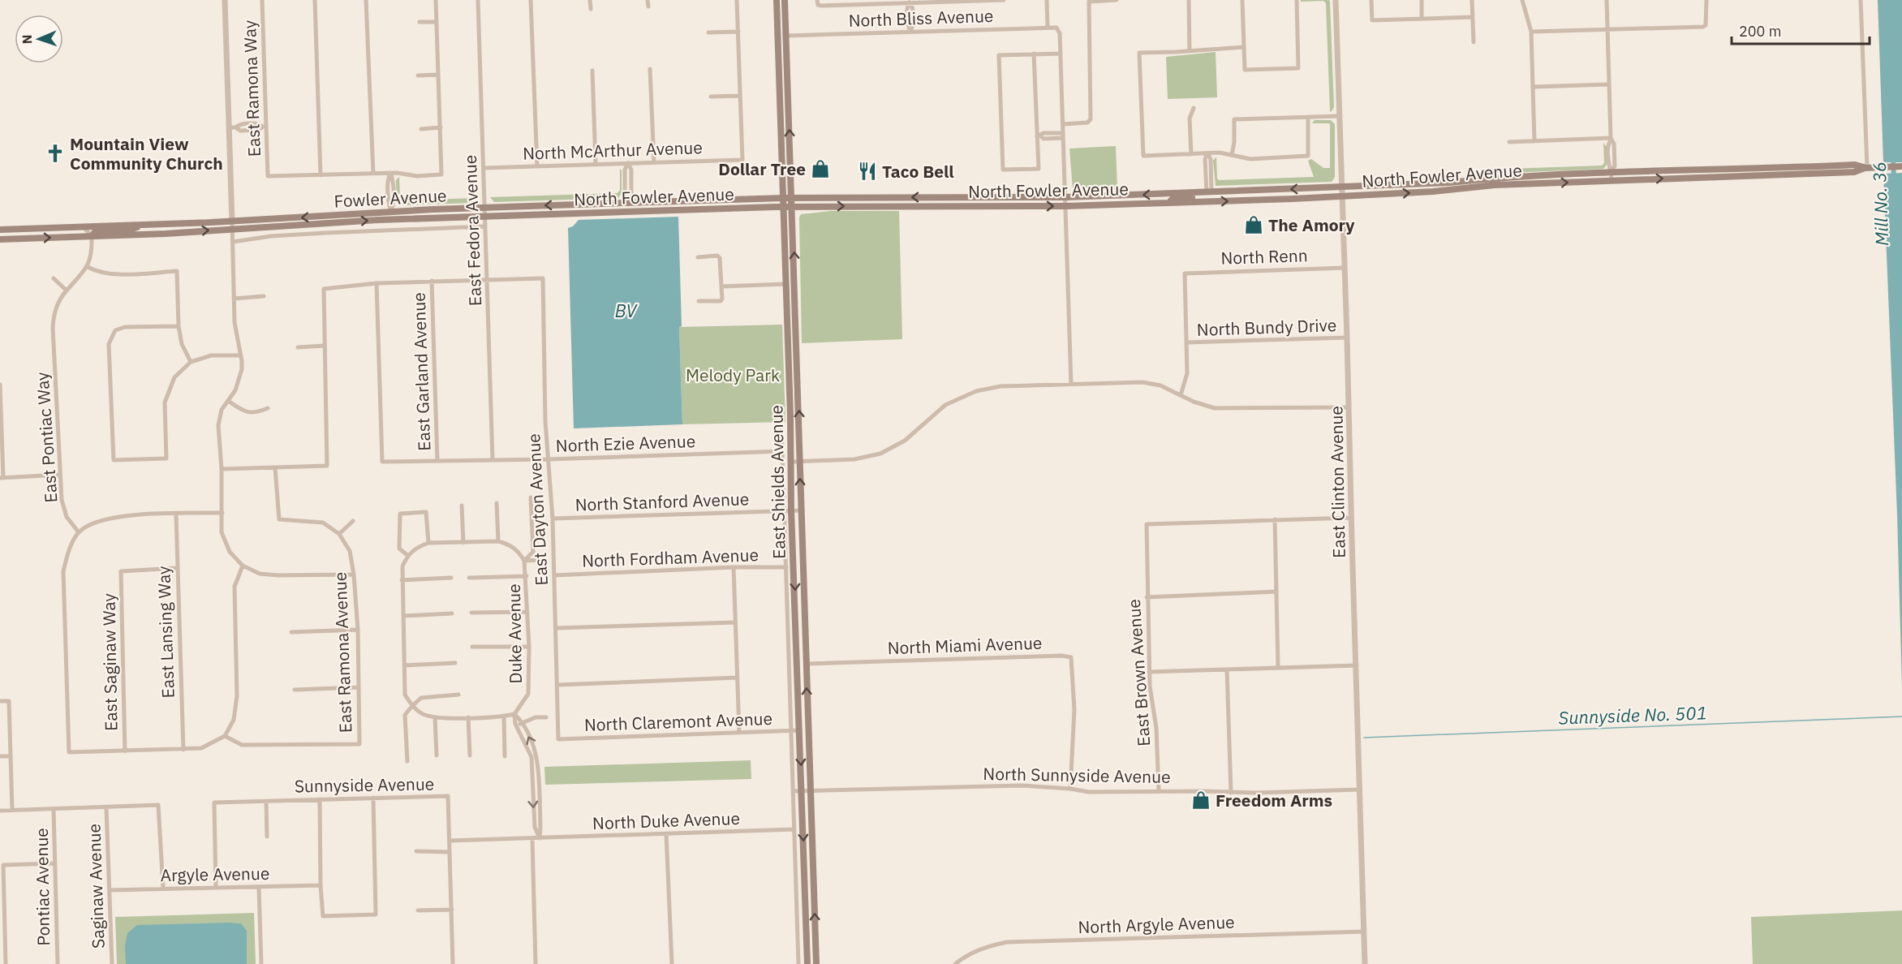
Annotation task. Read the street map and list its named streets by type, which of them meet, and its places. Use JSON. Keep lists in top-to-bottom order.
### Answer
{
  "streets": {
    "main road": ["North Fowler Avenue", "Fowler Avenue", "East Shields Avenue"],
    "street": [
      "North Bliss Avenue",
      "East Ramona Way",
      "North McArthur Avenue",
      "East Fedora Avenue",
      "North Renn",
      "North Bundy Drive",
      "East Garland Avenue",
      "East Pontiac Way",
      "North Ezie Avenue",
      "East Clinton Avenue",
      "North Stanford Avenue",
      "East Dayton Avenue",
      "North Fordham Avenue",
      "East Lansing Way",
      "Duke Avenue",
      "North Miami Avenue",
      "East Ramona Avenue",
      "East Saginaw Way",
      "East Brown Avenue",
      "North Claremont Avenue",
      "North Sunnyside Avenue",
      "Sunnyside Avenue",
      "North Duke Avenue",
      "Argyle Avenue",
      "Saginaw Avenue",
      "Pontiac Avenue",
      "North Argyle Avenue"
    ]
  },
  "crossings": [
    ["North Bliss Avenue", "East Shields Avenue"],
    ["North McArthur Avenue", "East Fedora Avenue"],
    ["North Fowler Avenue", "Fowler Avenue"],
    ["North Fowler Avenue", "East Fedora Avenue"],
    ["North Fowler Avenue", "East Shields Avenue"],
    ["North Fowler Avenue", "East Clinton Avenue"],
    ["Fowler Avenue", "East Fedora Avenue"],
    ["Fowler Avenue", "East Shields Avenue"],
    ["East Fedora Avenue", "North Ezie Avenue"],
    ["East Fedora Avenue", "East Dayton Avenue"],
    ["North Renn", "North Bundy Drive"],
    ["North Renn", "East Clinton Avenue"],
    ["North Bundy Drive", "East Clinton Avenue"],
    ["East Garland Avenue", "North Ezie Avenue"],
    ["North Ezie Avenue", "East Shields Avenue"],
    ["North Ezie Avenue", "East Dayton Avenue"],
    ["East Shields Avenue", "North Stanford Avenue"],
    ["East Shields Avenue", "North Fordham Avenue"],
    ["East Shields Avenue", "North Miami Avenue"],
    ["East Shields Avenue", "North Claremont Avenue"],
    ["East Shields Avenue", "North Sunnyside Avenue"],
    ["East Shields Avenue", "North Duke Avenue"],
    ["East Clinton Avenue", "North Sunnyside Avenue"],
    ["East Clinton Avenue", "North Argyle Avenue"],
    ["North Stanford Avenue", "East Dayton Avenue"],
    ["East Dayton Avenue", "North Fordham Avenue"],
    ["East Dayton Avenue", "North Claremont Avenue"],
    ["East Lansing Way", "East Saginaw Way"],
    ["North Miami Avenue", "North Sunnyside Avenue"],
    ["East Brown Avenue", "North Sunnyside Avenue"],
    ["Sunnyside Avenue", "Argyle Avenue"],
    ["Argyle Avenue", "Saginaw Avenue"]
  ],
  "one_way": ["Fowler Avenue"],
  "water": ["Mill No. 36", "BV", "Sunnyside No. 501"],
  "parks": ["Melody Park"],
  "places": {
    "church": ["Mountain View Community Church"],
    "shop": ["Dollar Tree", "The Amory", "Freedom Arms"],
    "restaurant": ["Taco Bell"]
  },
  "scale_bar": "200 m",
  "north": "left"
}
